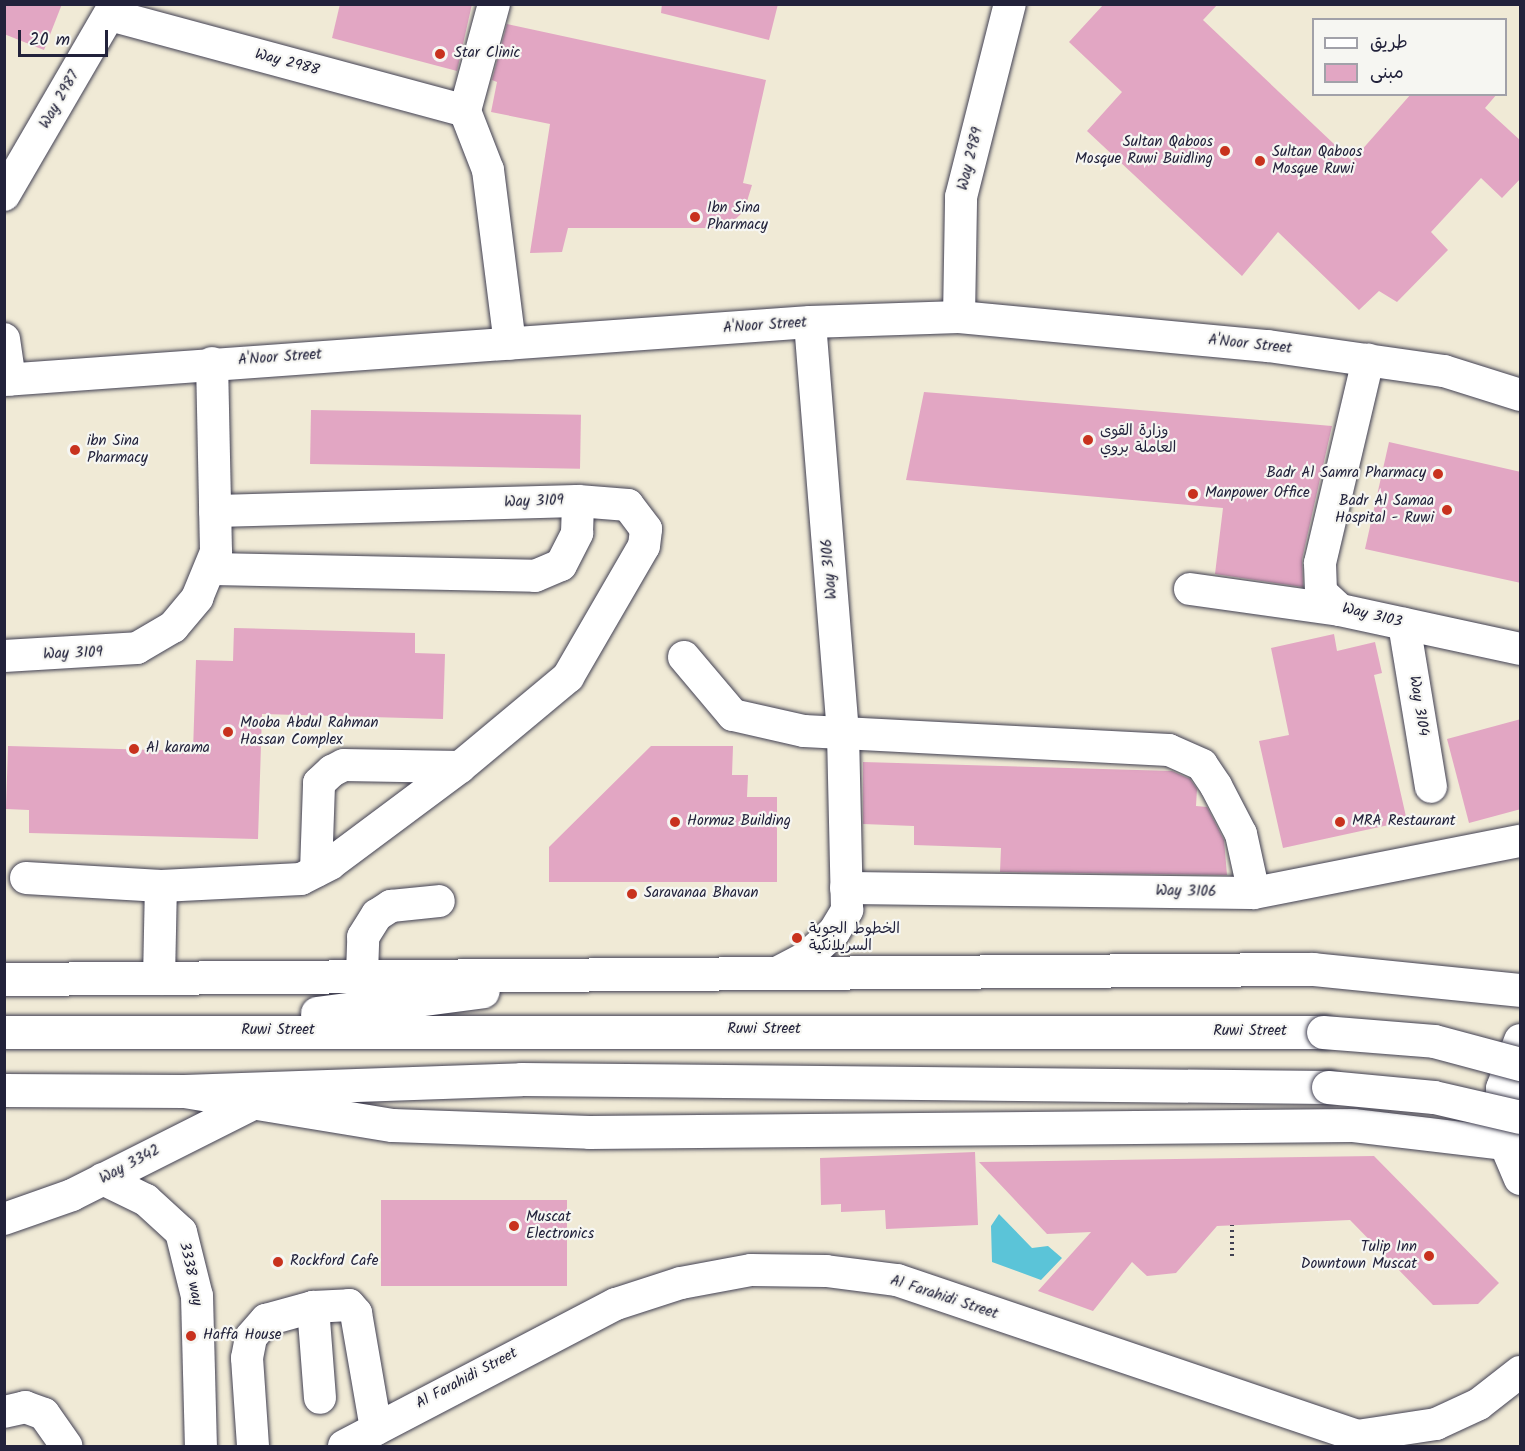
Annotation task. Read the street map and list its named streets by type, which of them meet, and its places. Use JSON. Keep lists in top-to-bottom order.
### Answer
{
  "streets": {
    "main road": ["Ruwi Street"],
    "street": [
      "Way 2988",
      "Way 2987",
      "Way 2989",
      "A'Noor Street",
      "Way 3109",
      "Way 3106",
      "Way 3103",
      "Way 3104",
      "Way 3342",
      "3338 way",
      "Al Farahidi Street"
    ]
  },
  "crossings": [
    ["Way 2988", "Way 2987"],
    ["Way 2989", "A'Noor Street"],
    ["A'Noor Street", "Way 3106"],
    ["A'Noor Street", "Way 3103"],
    ["Way 3103", "Way 3104"],
    ["Way 3342", "3338 way"]
  ],
  "places": [
    "Star Clinic",
    "Sultan Qaboos Mosque Ruwi Buidling",
    "Sultan Qaboos Mosque Ruwi",
    "Ibn Sina Pharmacy",
    "وزارة القوى العاملة بروي",
    "ibn Sina Pharmacy",
    "Badr Al Samra Pharmacy",
    "Manpower Office",
    "Badr Al Samaa Hospital - Ruwi",
    "Mooba Abdul Rahman Hassan Complex",
    "Al karama",
    "Hormuz Building",
    "MRA Restaurant",
    "Saravanaa Bhavan",
    "الخطوط الجوية السريلانكية",
    "Muscat Electronics",
    "Tulip Inn Downtown Muscat",
    "Rockford Cafe",
    "Haffa House"
  ],
  "legend": ["طريق", "مبنى"],
  "scale_bar": "20 m"
}
